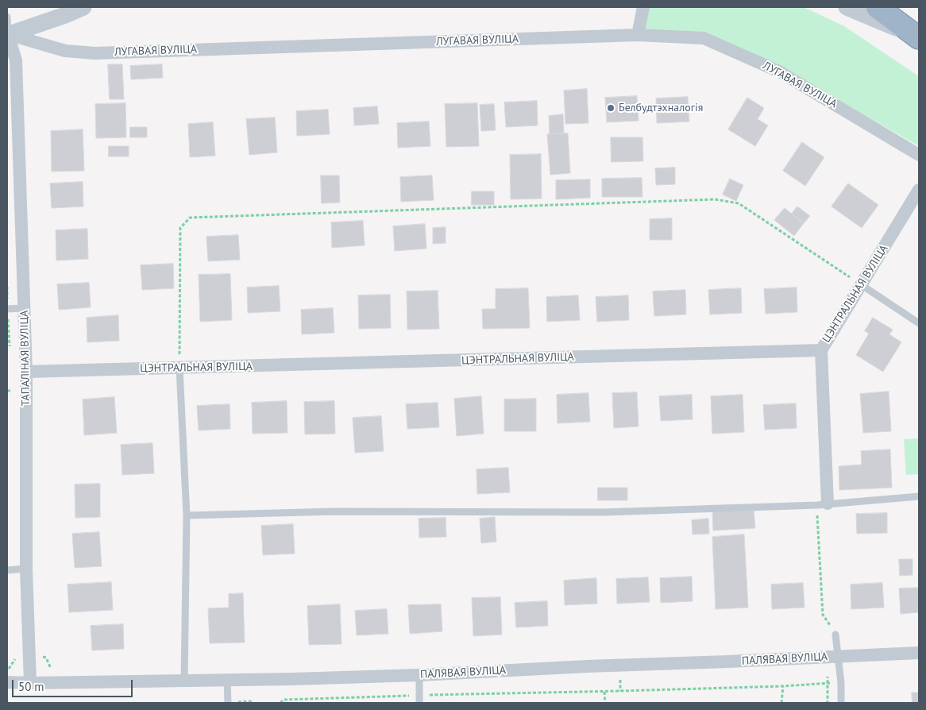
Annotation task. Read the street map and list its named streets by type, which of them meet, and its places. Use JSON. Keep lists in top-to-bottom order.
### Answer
{
  "streets": {
    "street": [
      "ЛУГАВАЯ ВУЛІЦА",
      "ЦЭНТРАЛЬНАЯ ВУЛІЦА",
      "ТАПАЛІНАЯ ВУЛІЦА",
      "ПАЛЯВАЯ ВУЛІЦА"
    ]
  },
  "crossings": [
    ["ЛУГАВАЯ ВУЛІЦА", "ТАПАЛІНАЯ ВУЛІЦА"],
    ["ЦЭНТРАЛЬНАЯ ВУЛІЦА", "ТАПАЛІНАЯ ВУЛІЦА"],
    ["ТАПАЛІНАЯ ВУЛІЦА", "ПАЛЯВАЯ ВУЛІЦА"]
  ],
  "places": ["Белбудтэхналогія"],
  "scale_bar": "50 m"
}
